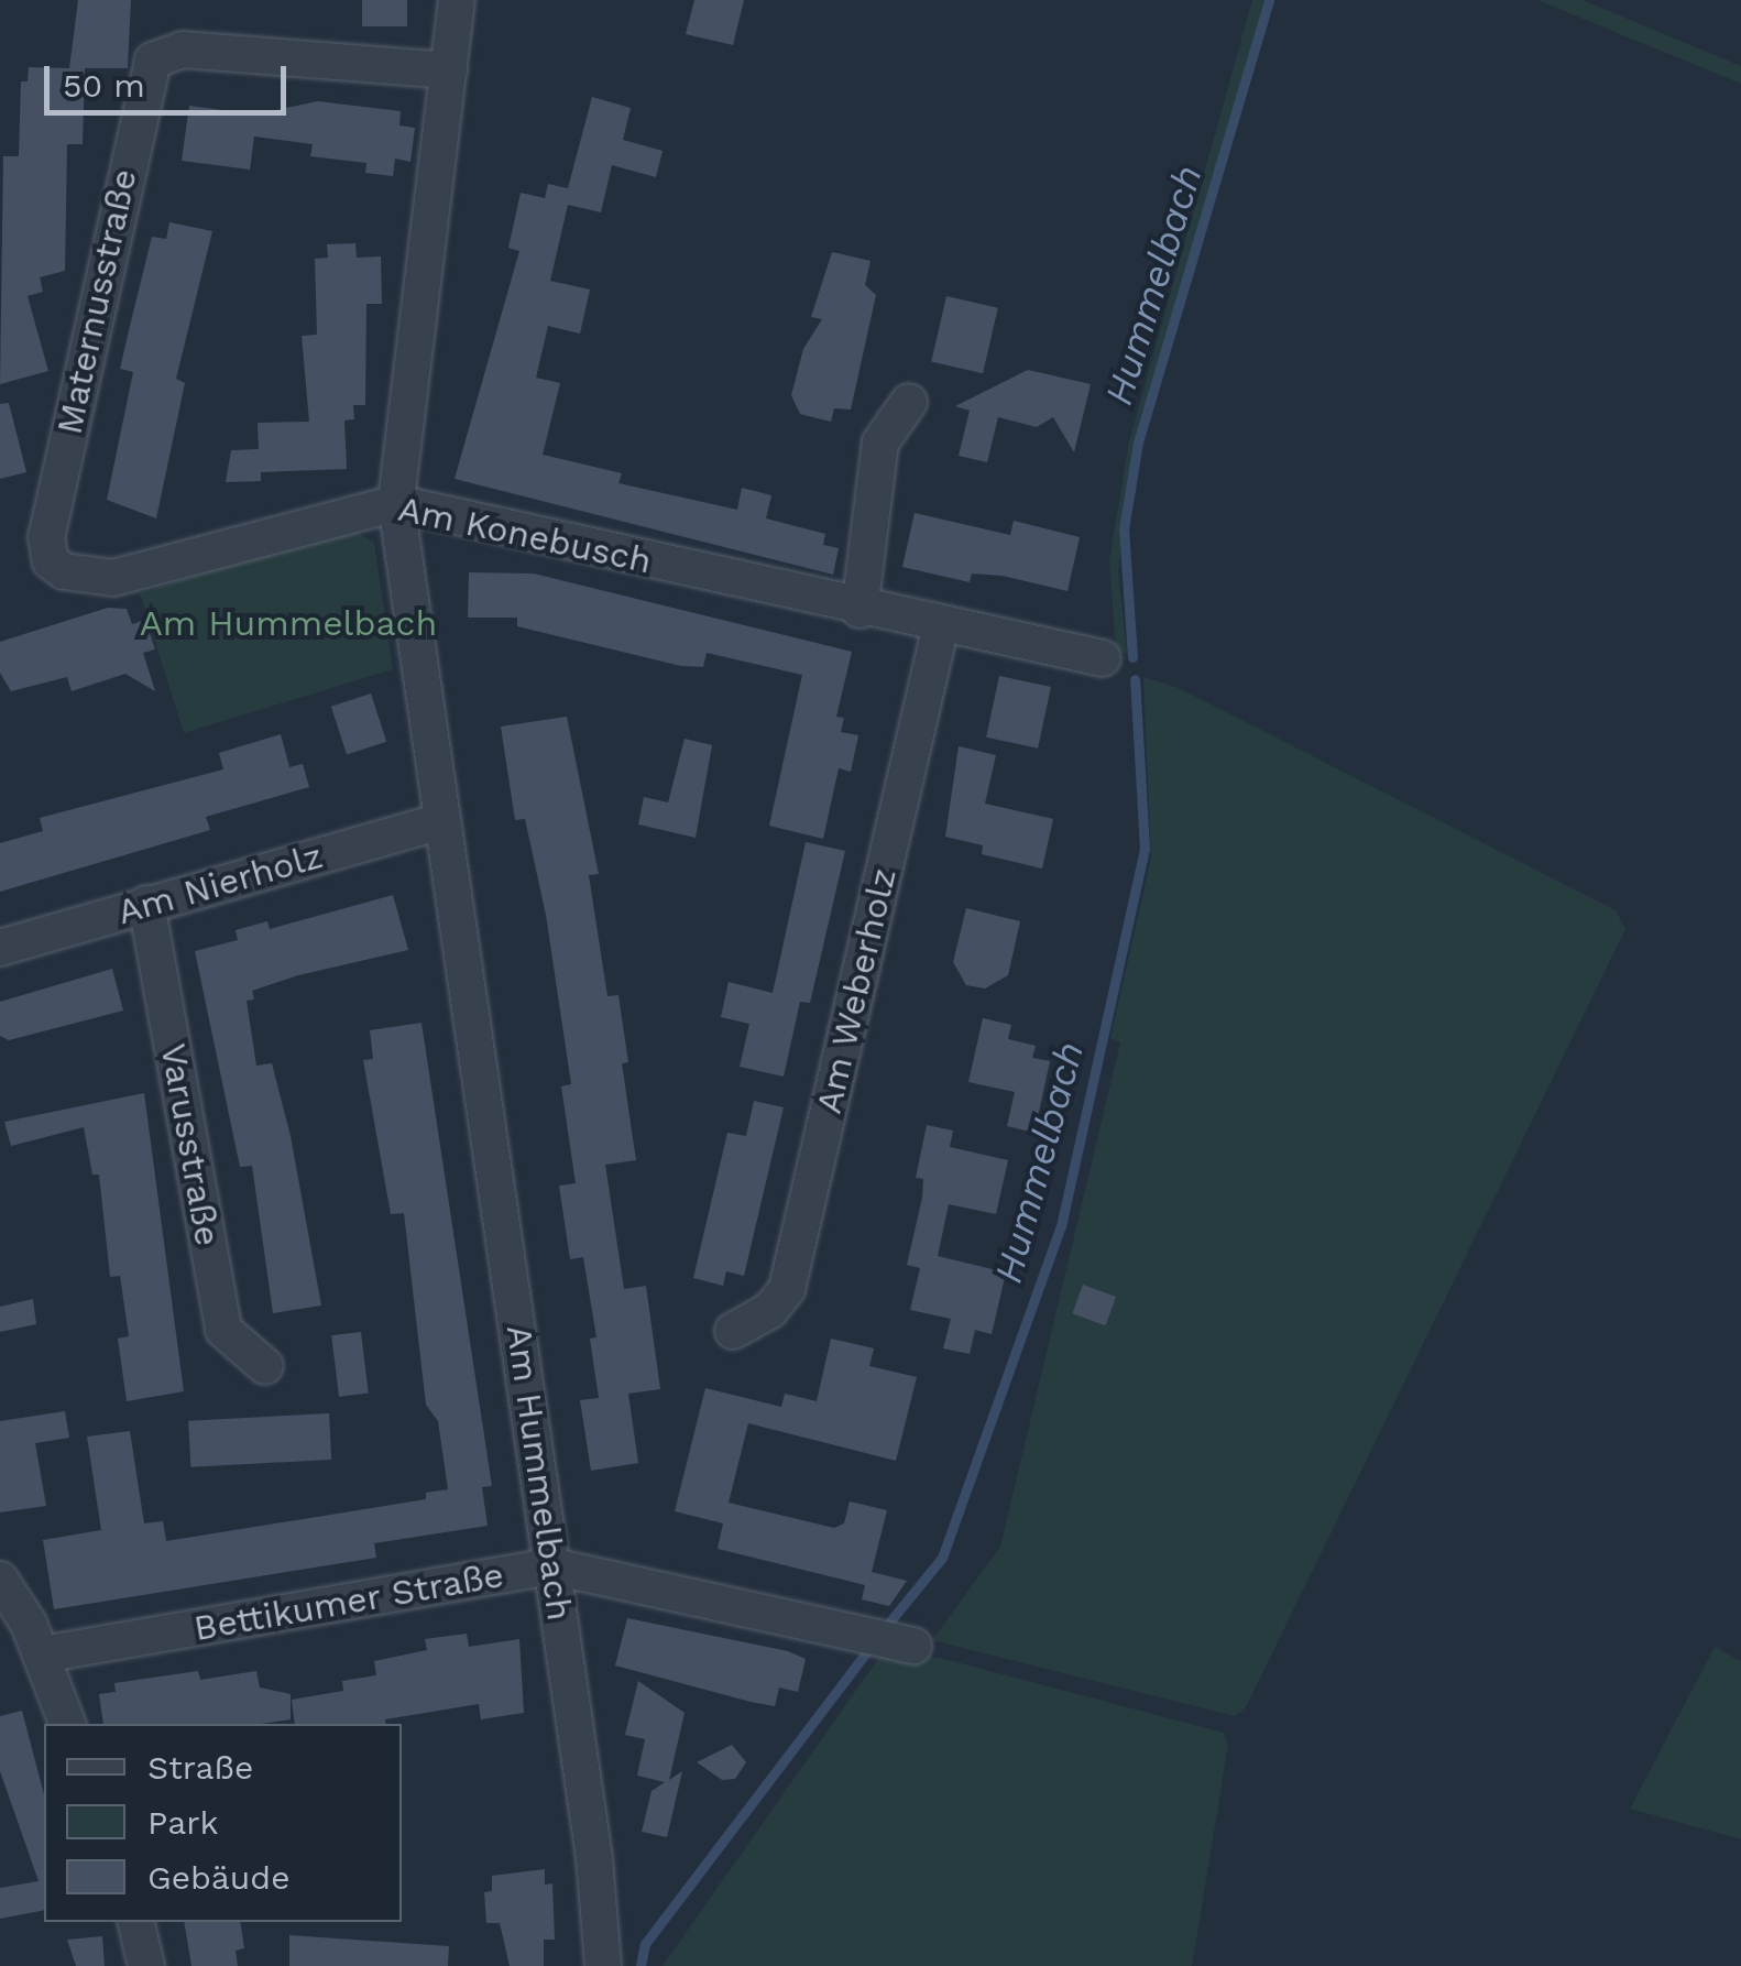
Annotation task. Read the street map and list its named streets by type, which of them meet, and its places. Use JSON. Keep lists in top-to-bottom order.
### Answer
{
  "streets": {
    "street": [
      "Maternusstraße",
      "Am Konebusch",
      "Am Nierholz",
      "Am Weberholz",
      "Varusstraße",
      "Am Hummelbach",
      "Bettikumer Straße"
    ]
  },
  "crossings": [
    ["Maternusstraße", "Am Konebusch"],
    ["Maternusstraße", "Am Hummelbach"],
    ["Am Konebusch", "Am Weberholz"],
    ["Am Konebusch", "Am Hummelbach"],
    ["Am Nierholz", "Varusstraße"],
    ["Am Nierholz", "Am Hummelbach"],
    ["Am Hummelbach", "Bettikumer Straße"]
  ],
  "water": ["Hummelbach"],
  "parks": ["Am Hummelbach"],
  "legend": ["Straße", "Park", "Gebäude"],
  "scale_bar": "50 m"
}
